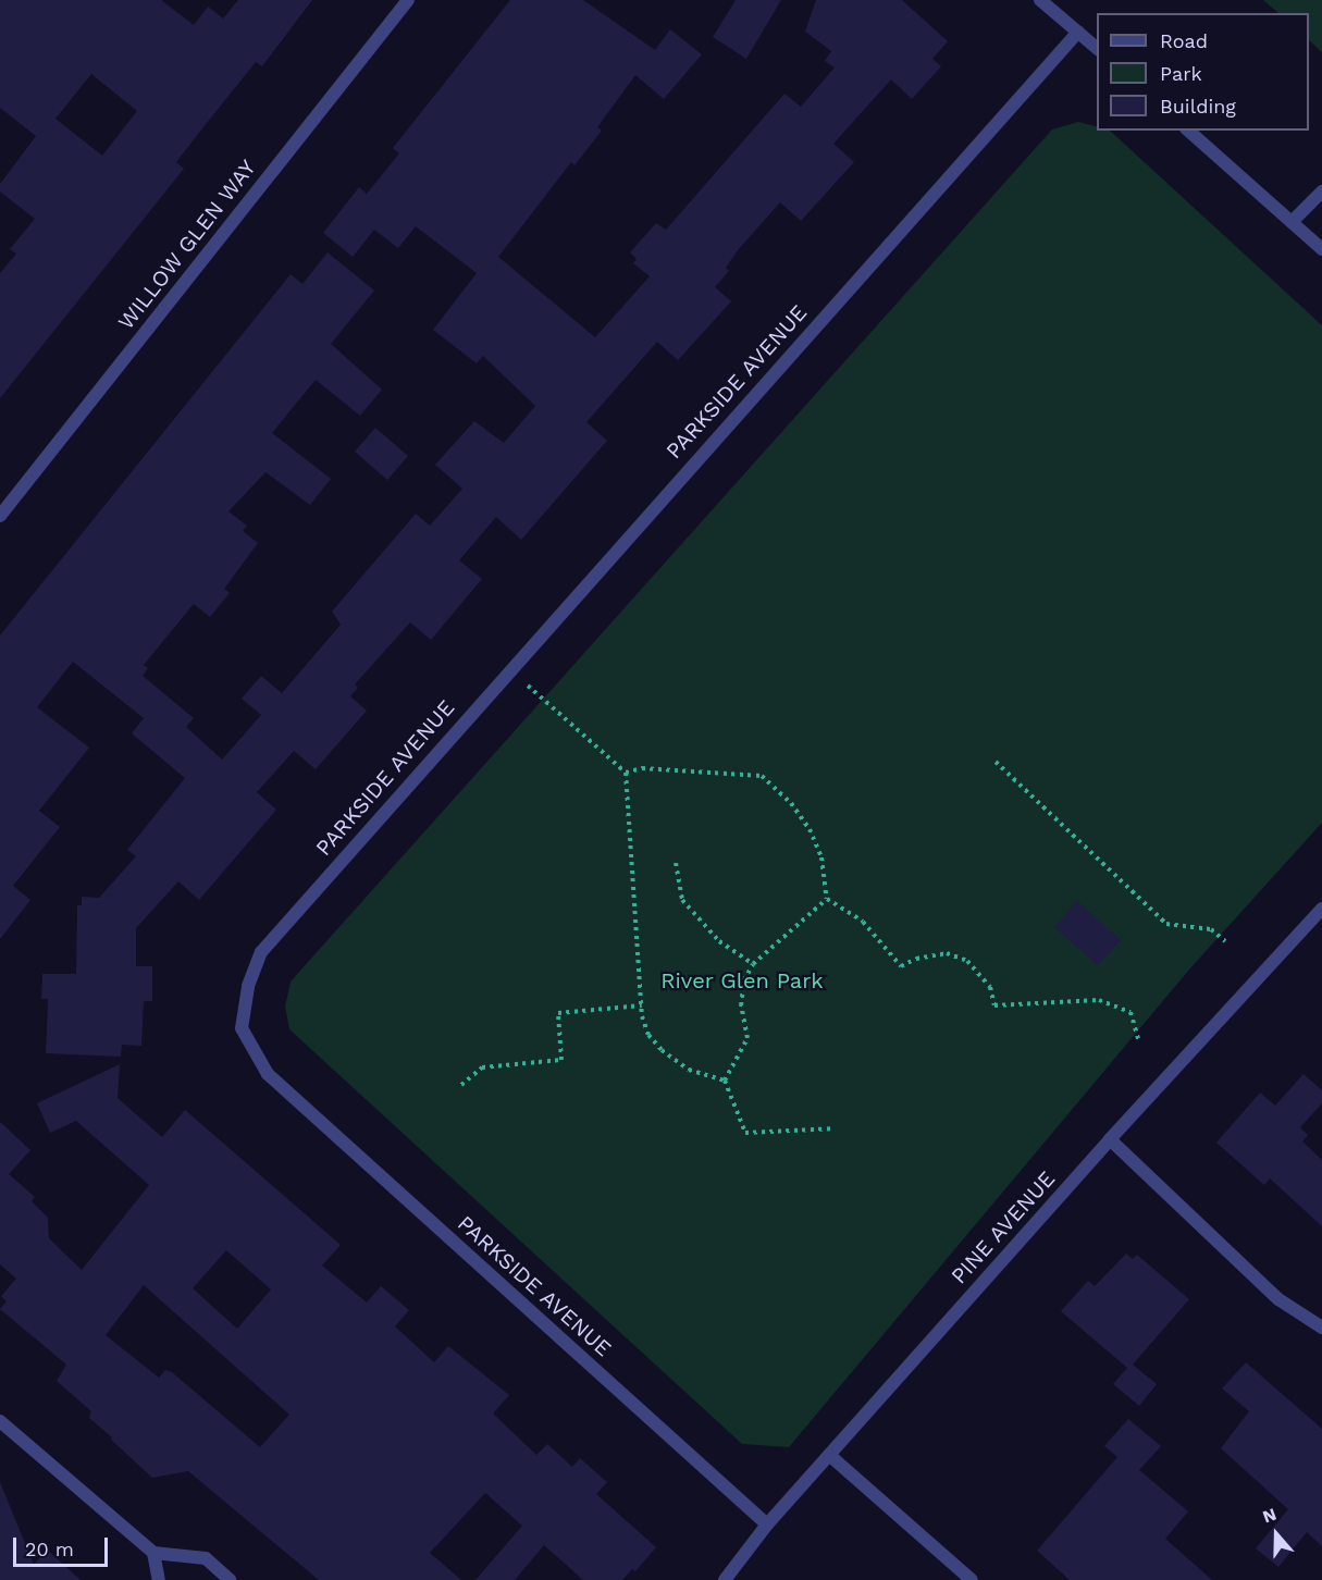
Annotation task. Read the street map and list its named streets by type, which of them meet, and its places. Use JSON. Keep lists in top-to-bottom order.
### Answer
{
  "streets": {
    "street": ["WILLOW GLEN WAY", "PARKSIDE AVENUE", "PINE AVENUE"]
  },
  "crossings": [
    ["PARKSIDE AVENUE", "PINE AVENUE"]
  ],
  "parks": ["River Glen Park"],
  "legend": ["Road", "Park", "Building"],
  "scale_bar": "20 m",
  "north": "top"
}
